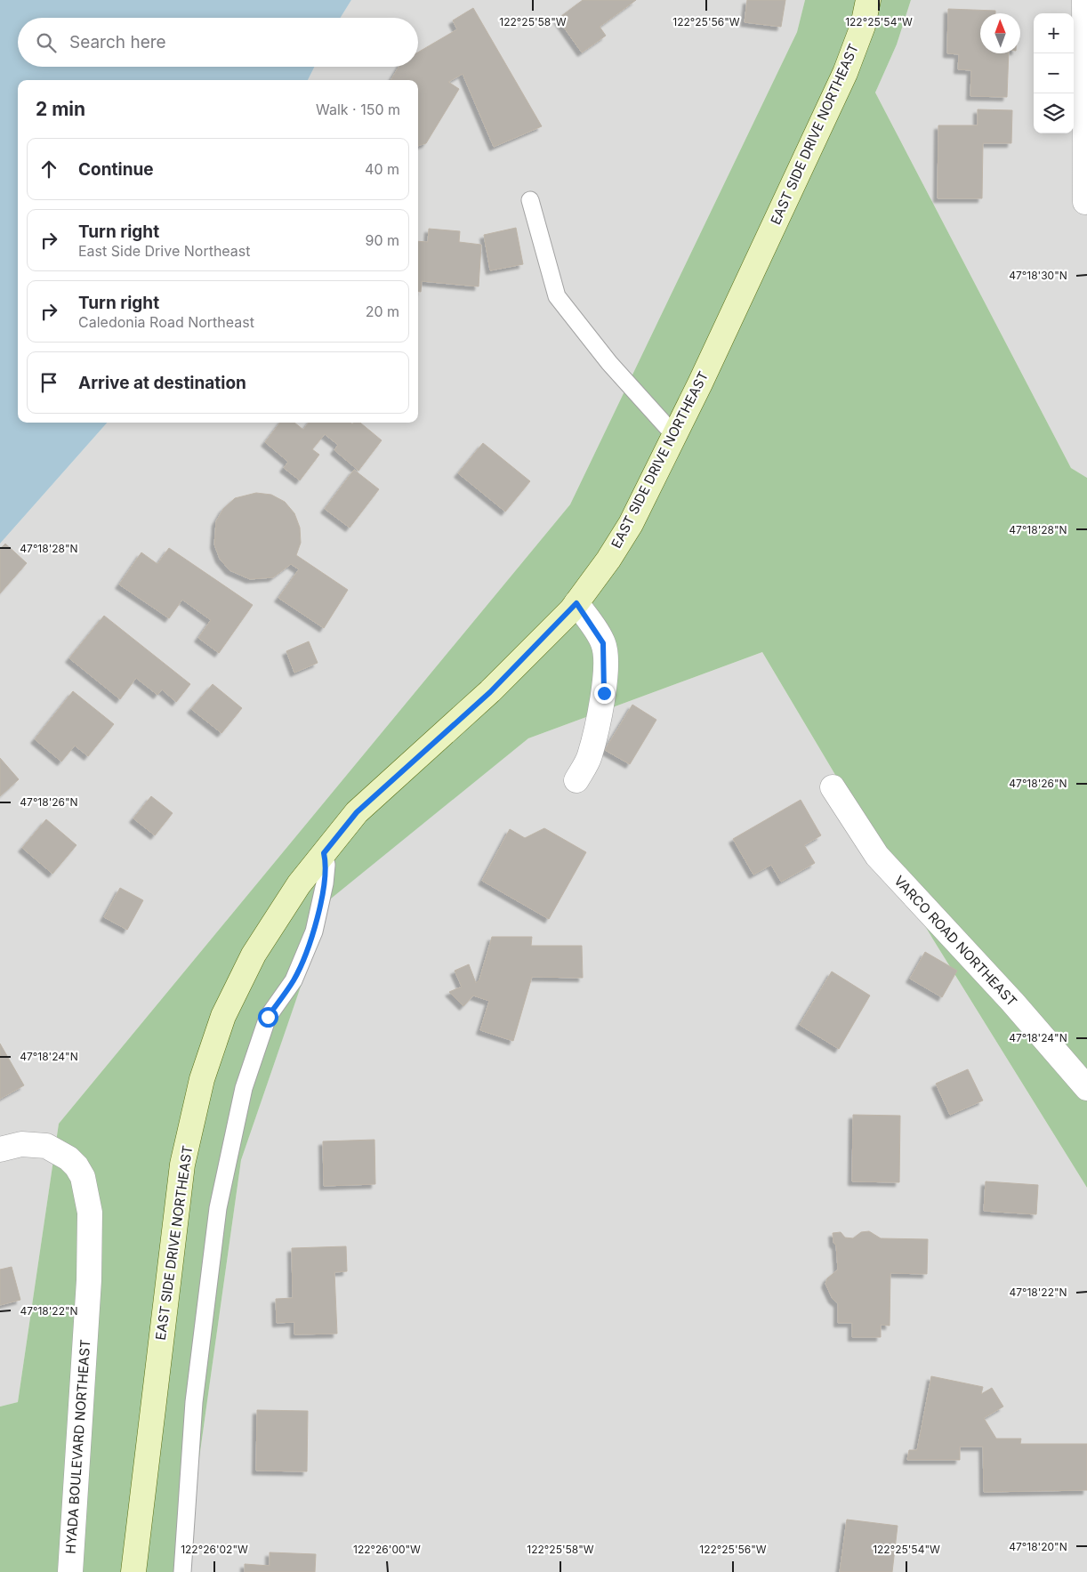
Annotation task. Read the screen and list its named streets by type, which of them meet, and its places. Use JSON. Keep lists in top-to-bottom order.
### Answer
{
  "streets": {
    "main road": ["EAST SIDE DRIVE NORTHEAST"],
    "street": ["VARCO ROAD NORTHEAST", "HYADA BOULEVARD NORTHEAST"]
  },
  "north": "top",
  "page": {
    "map_buttons": ["+", "−"],
    "search": "Search here",
    "heading": ["2 min", "Walk · 150 m"],
    "list": [
      ["Continue", "40 m"],
      ["Turn right", "East Side Drive Northeast", "90 m"],
      ["Turn right", "Caledonia Road Northeast", "20 m"],
      "Arrive at destination"
    ]
  },
  "coordinates": [
    "122°25'58\"W",
    "122°25'56\"W",
    "122°25'54\"W",
    "47°18'30\"N",
    "47°18'28\"N",
    "47°18'26\"N",
    "47°18'24\"N",
    "47°18'22\"N",
    "47°18'20\"N",
    "122°26'02\"W",
    "122°26'00\"W"
  ]
}
